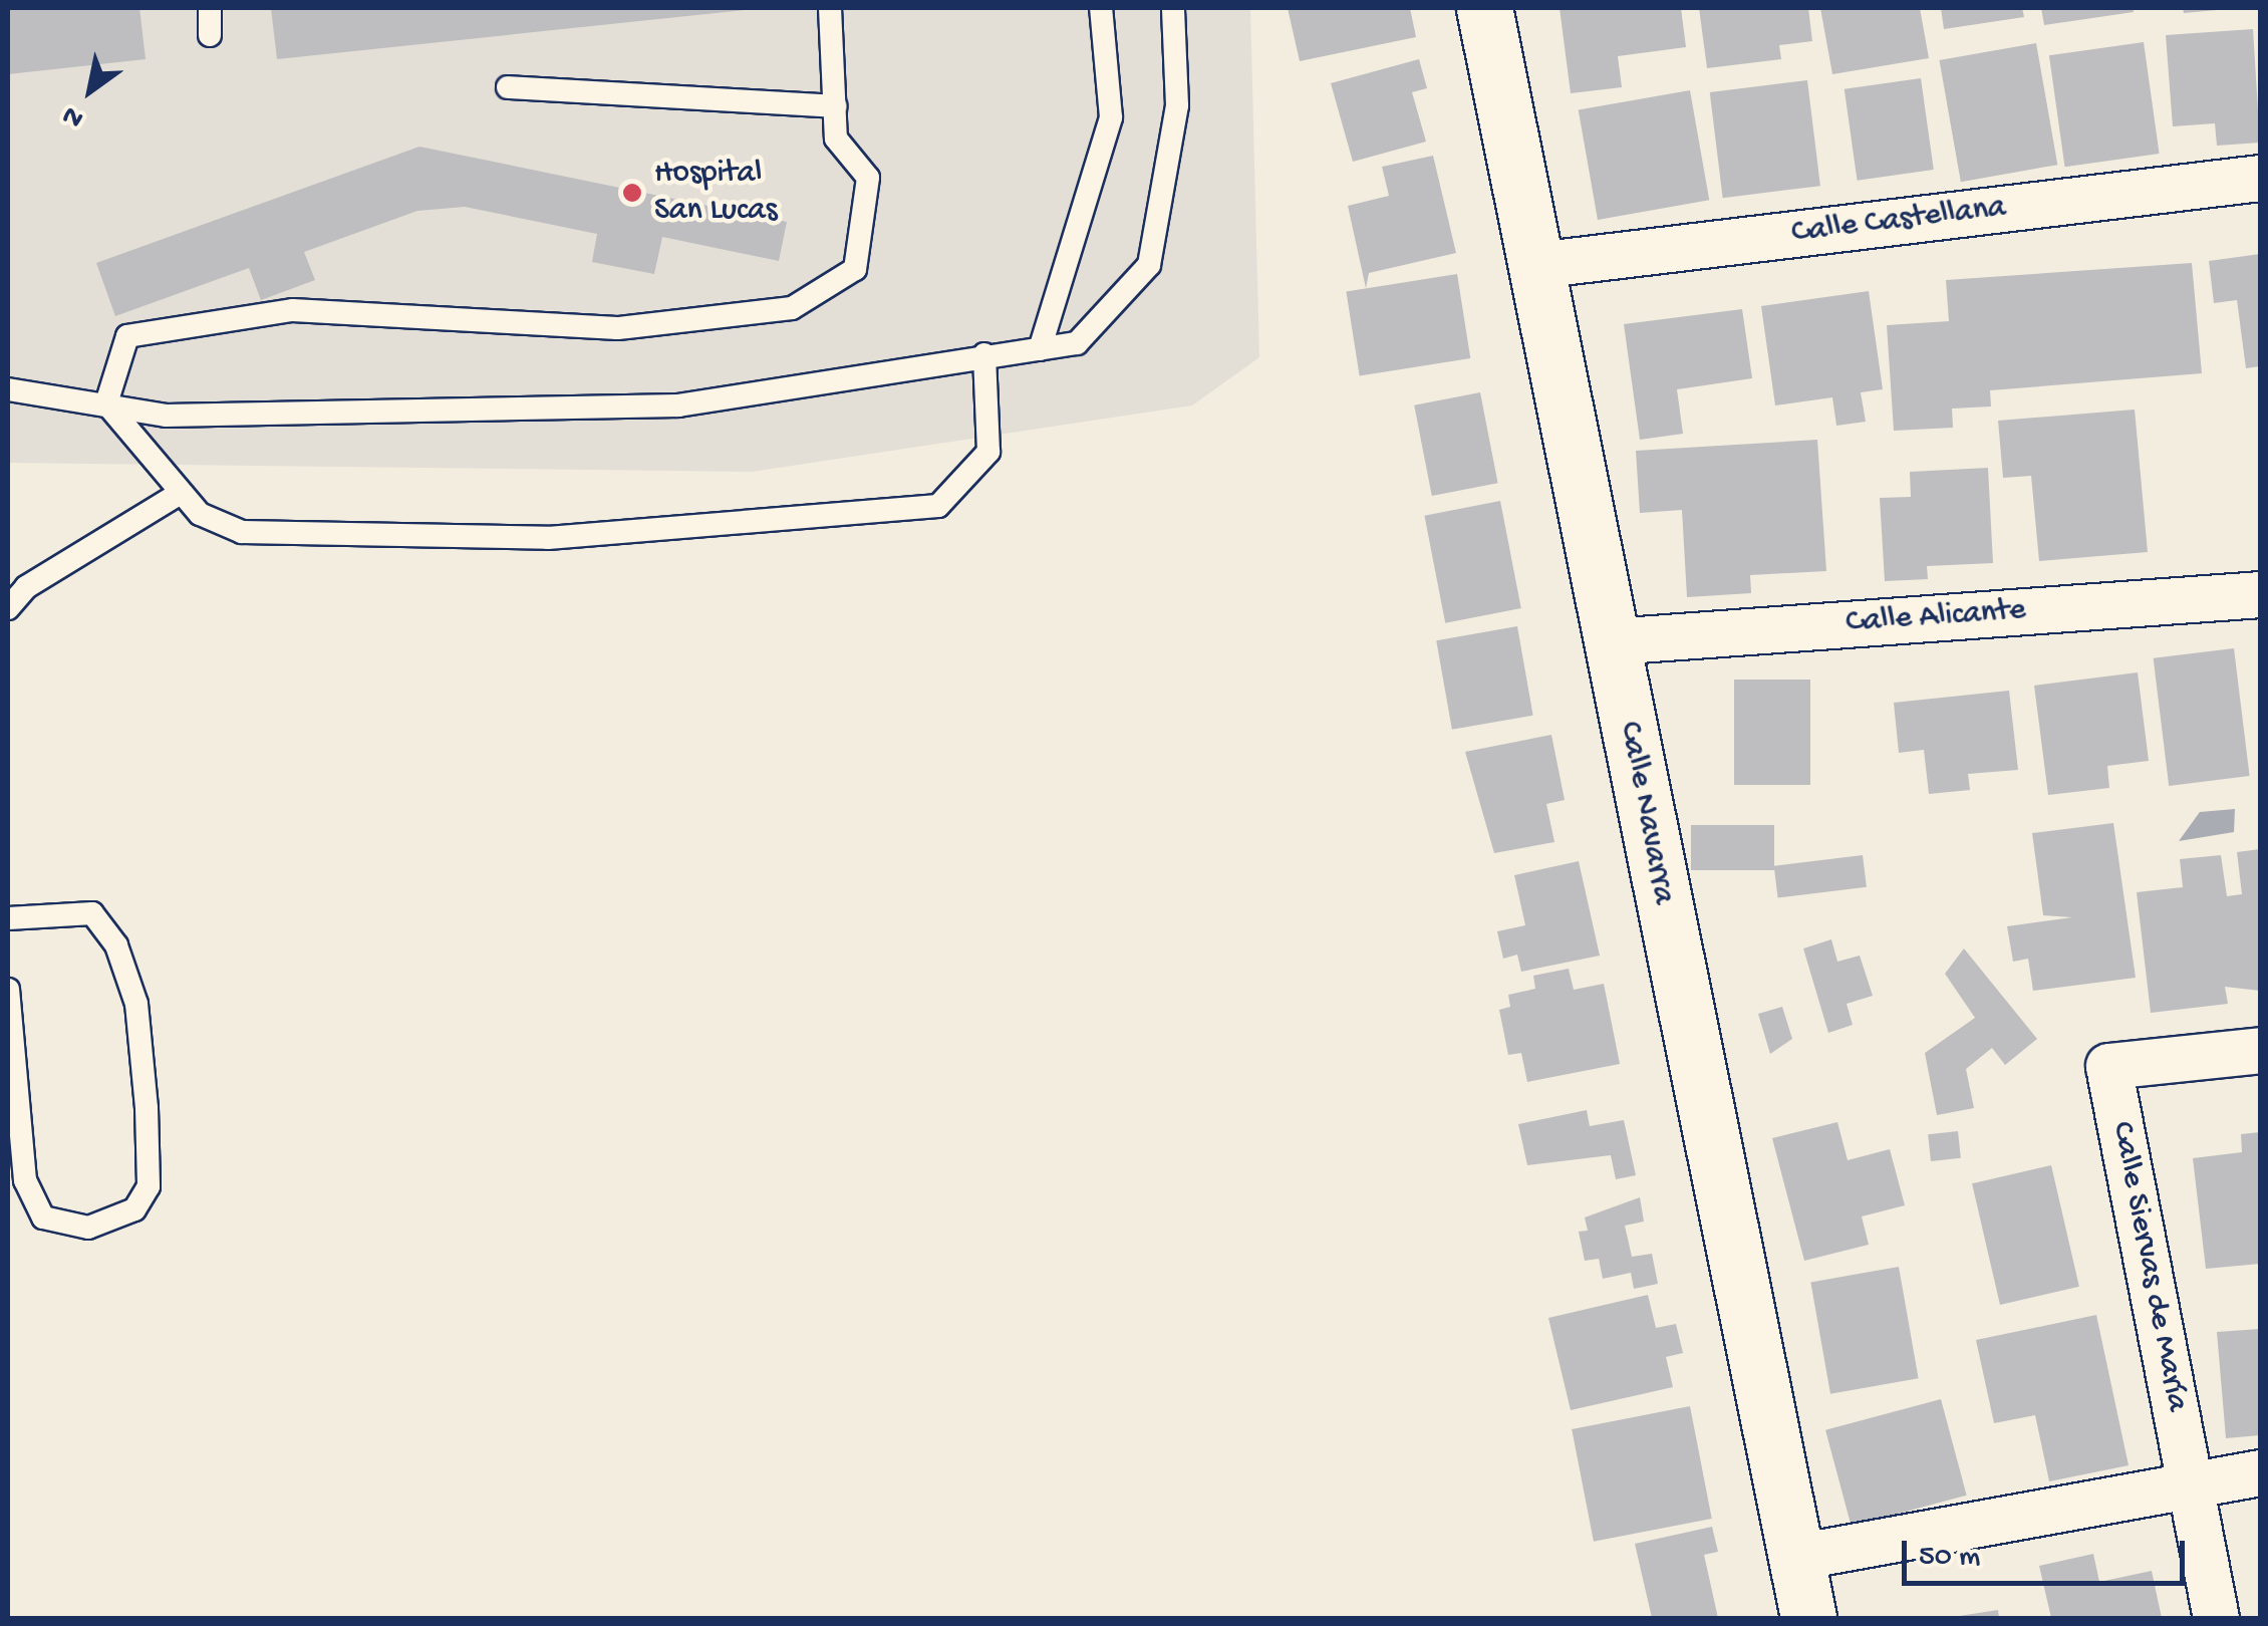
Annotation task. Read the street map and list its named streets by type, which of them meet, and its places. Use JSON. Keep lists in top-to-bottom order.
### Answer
{
  "streets": {
    "street": [
      "Calle Castellana",
      "Calle Alicante",
      "Calle Navarra",
      "Calle Siervas de María"
    ]
  },
  "crossings": [
    ["Calle Castellana", "Calle Navarra"],
    ["Calle Alicante", "Calle Navarra"]
  ],
  "places": ["Hospital San Lucas"],
  "scale_bar": "50 m",
  "north": "bottom left"
}
